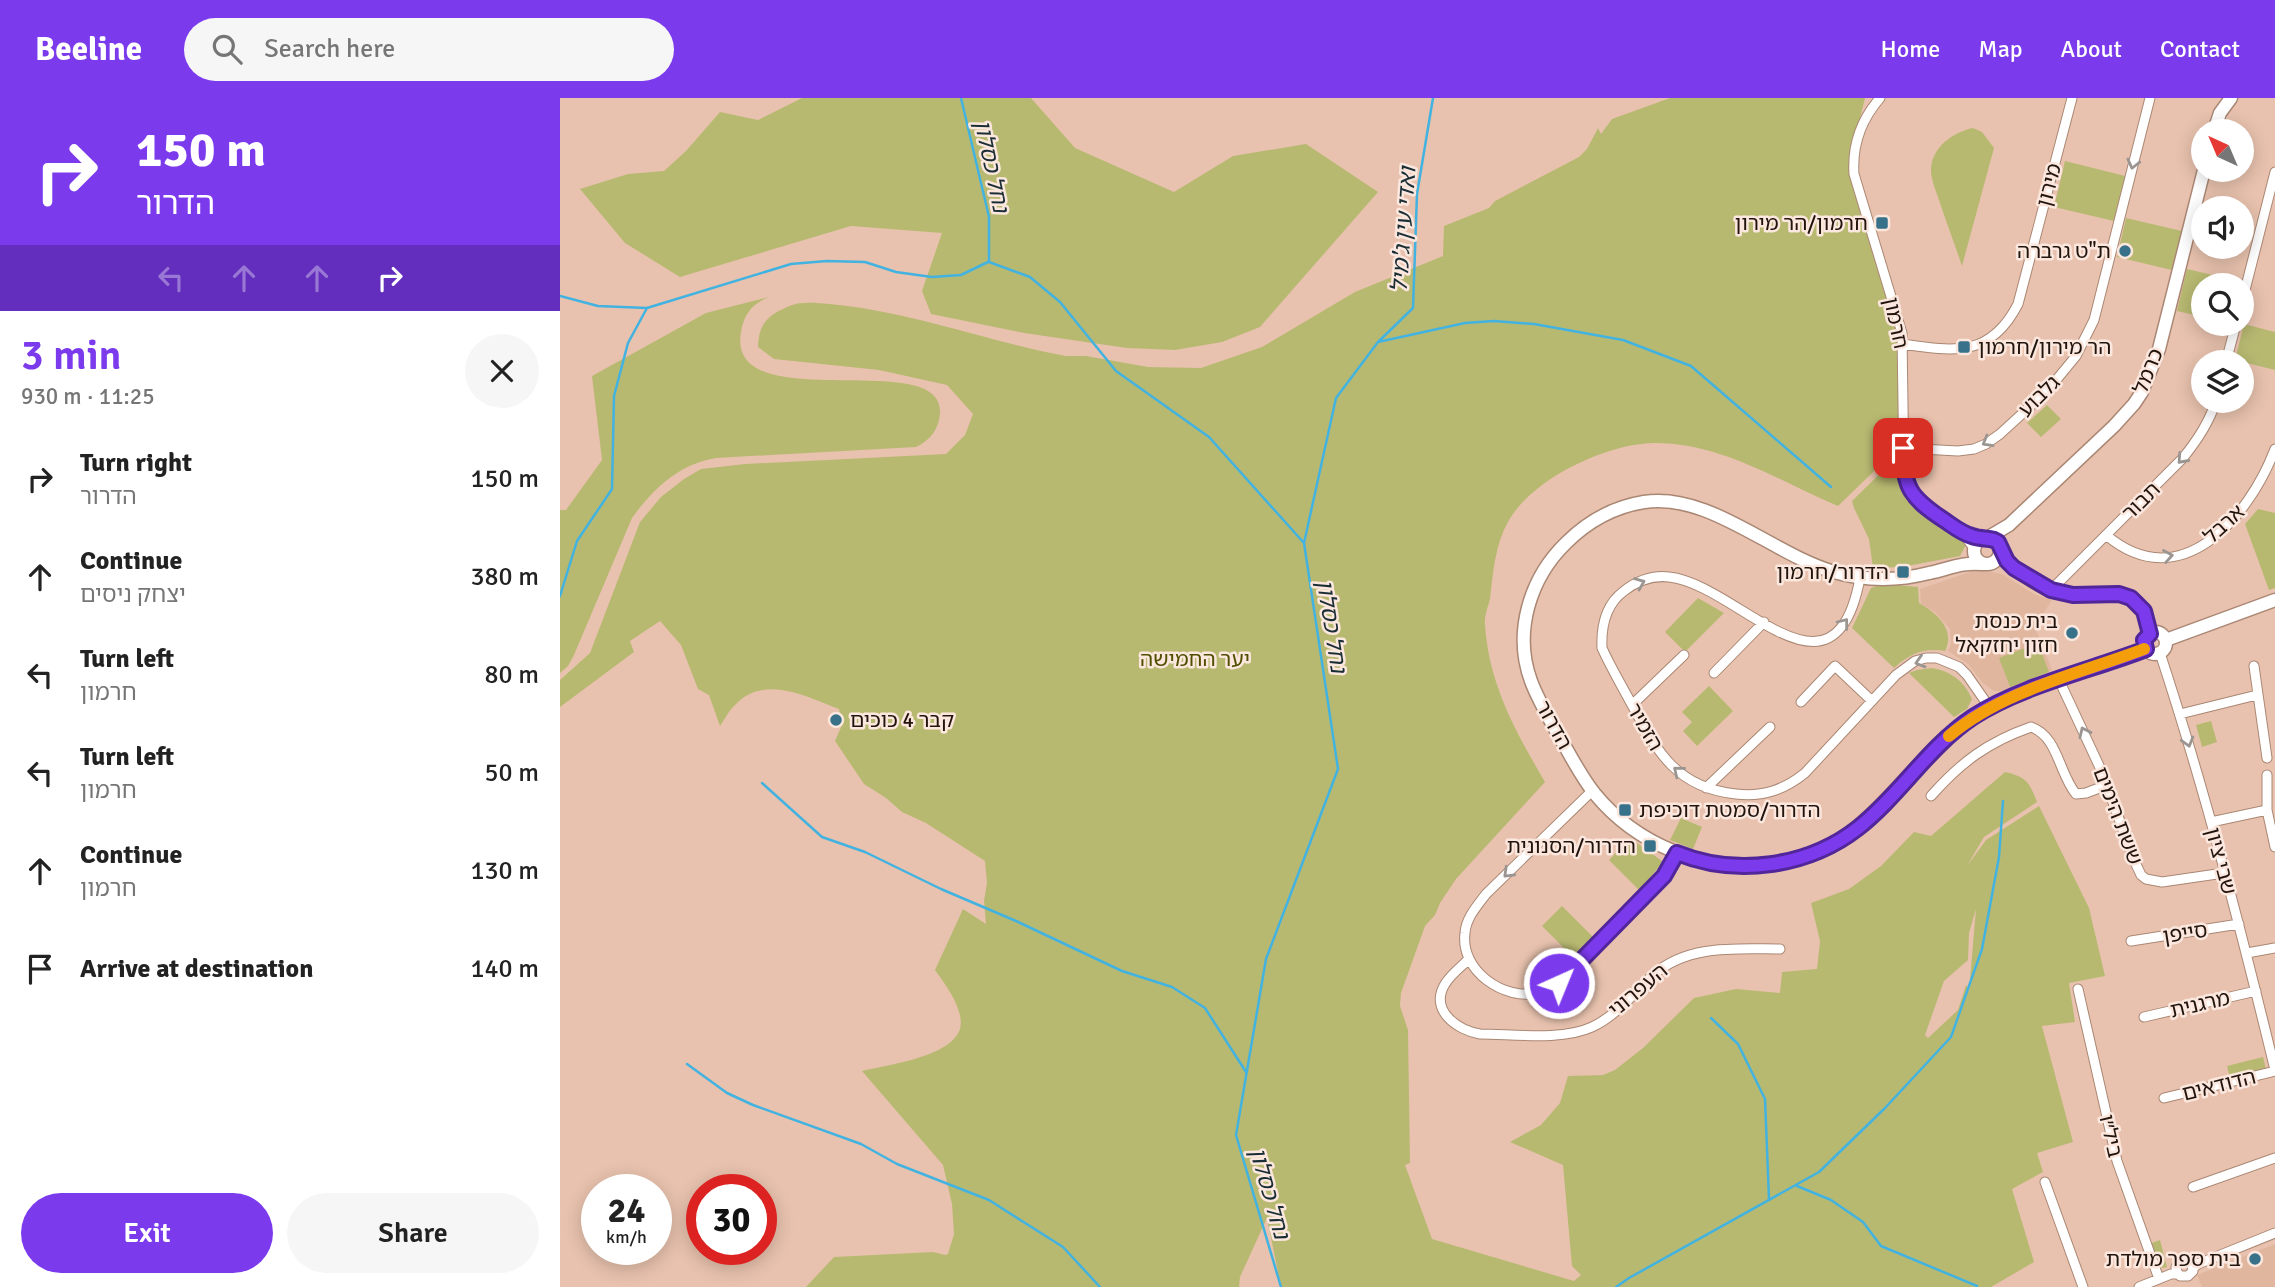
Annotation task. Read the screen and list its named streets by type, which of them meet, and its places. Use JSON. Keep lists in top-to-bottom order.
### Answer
{
  "streets": {
    "street": [
      "מירון",
      "חרמון",
      "כרמל",
      "גלבוע",
      "תבור",
      "ארבל",
      "הדרור",
      "הזמיר",
      "ששת הימים",
      "שבי ציון",
      "סייפן",
      "העפרוני",
      "מרגנית",
      "הדודאים",
      "ביל״ו"
    ]
  },
  "crossings": [
    ["מירון", "חרמון"],
    ["חרמון", "כרמל"],
    ["חרמון", "גלבוע"],
    ["חרמון", "הדרור"],
    ["כרמל", "הדרור"],
    ["תבור", "ארבל"],
    ["הדרור", "הזמיר"],
    ["הדרור", "ששת הימים"],
    ["הדרור", "שבי ציון"],
    ["ששת הימים", "שבי ציון"],
    ["שבי ציון", "סייפן"],
    ["שבי ציון", "מרגנית"],
    ["שבי ציון", "הדודאים"]
  ],
  "one_way": [
    "גלבוע",
    "תבור",
    "ארבל",
    "ששת הימים"
  ],
  "water": ["נחל כסלון", "ואדי עין ג'מיל"],
  "parks": ["יער החמישה"],
  "places": {
    "transit": [
      "חרמון/הר מירון",
      "הר מירון/חרמון",
      "הדרור/חרמון",
      "הדרור/סמטת דוכיפת",
      "הדרור/הסנונית"
    ],
    "other": [
      "ת\"ט גרברה",
      "בית כנסת חזון יחזקאל",
      "קבר 4 כוכים",
      "בית ספר מולדת"
    ]
  },
  "north": "top left",
  "page": {
    "header": "Beeline",
    "search": "Search here",
    "nav": [
      "Home",
      "Map",
      "About",
      "Contact"
    ],
    "turn": ["150 m", "הדרור"],
    "heading": ["3 min", "930 m · 11:25"],
    "list": [
      {
        "name": "Turn right",
        "note": "הדרור",
        "value": "150 m"
      },
      {
        "name": "Continue",
        "note": "יצחק ניסים",
        "value": "380 m"
      },
      {
        "name": "Turn left",
        "note": "חרמון",
        "value": "80 m"
      },
      {
        "name": "Turn left",
        "note": "חרמון",
        "value": "50 m"
      },
      {
        "name": "Continue",
        "note": "חרמון",
        "value": "130 m"
      },
      {
        "name": "Arrive at destination",
        "value": "140 m"
      }
    ],
    "speed": "24 km/h",
    "limit": "30",
    "buttons": ["Exit", "Share"]
  }
}
